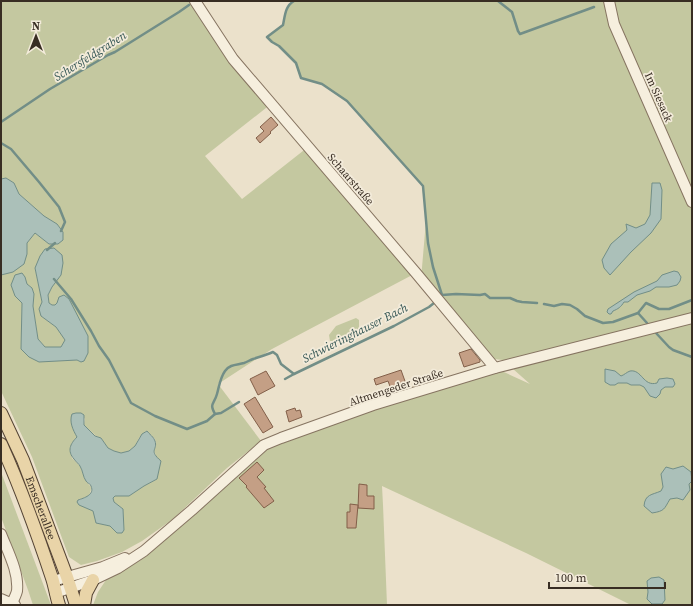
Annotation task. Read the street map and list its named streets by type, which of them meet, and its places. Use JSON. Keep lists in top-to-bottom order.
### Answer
{
  "streets": {
    "main road": ["Emscherallee"],
    "street": ["Im Siesack", "Schaarstraße", "Altmengeder Straße"]
  },
  "crossings": [
    ["Schaarstraße", "Altmengeder Straße"],
    ["Altmengeder Straße", "Emscherallee"]
  ],
  "water": ["Schersfeldgraben", "Schwieringhauser Bach"],
  "scale_bar": "100 m",
  "north": "top"
}
